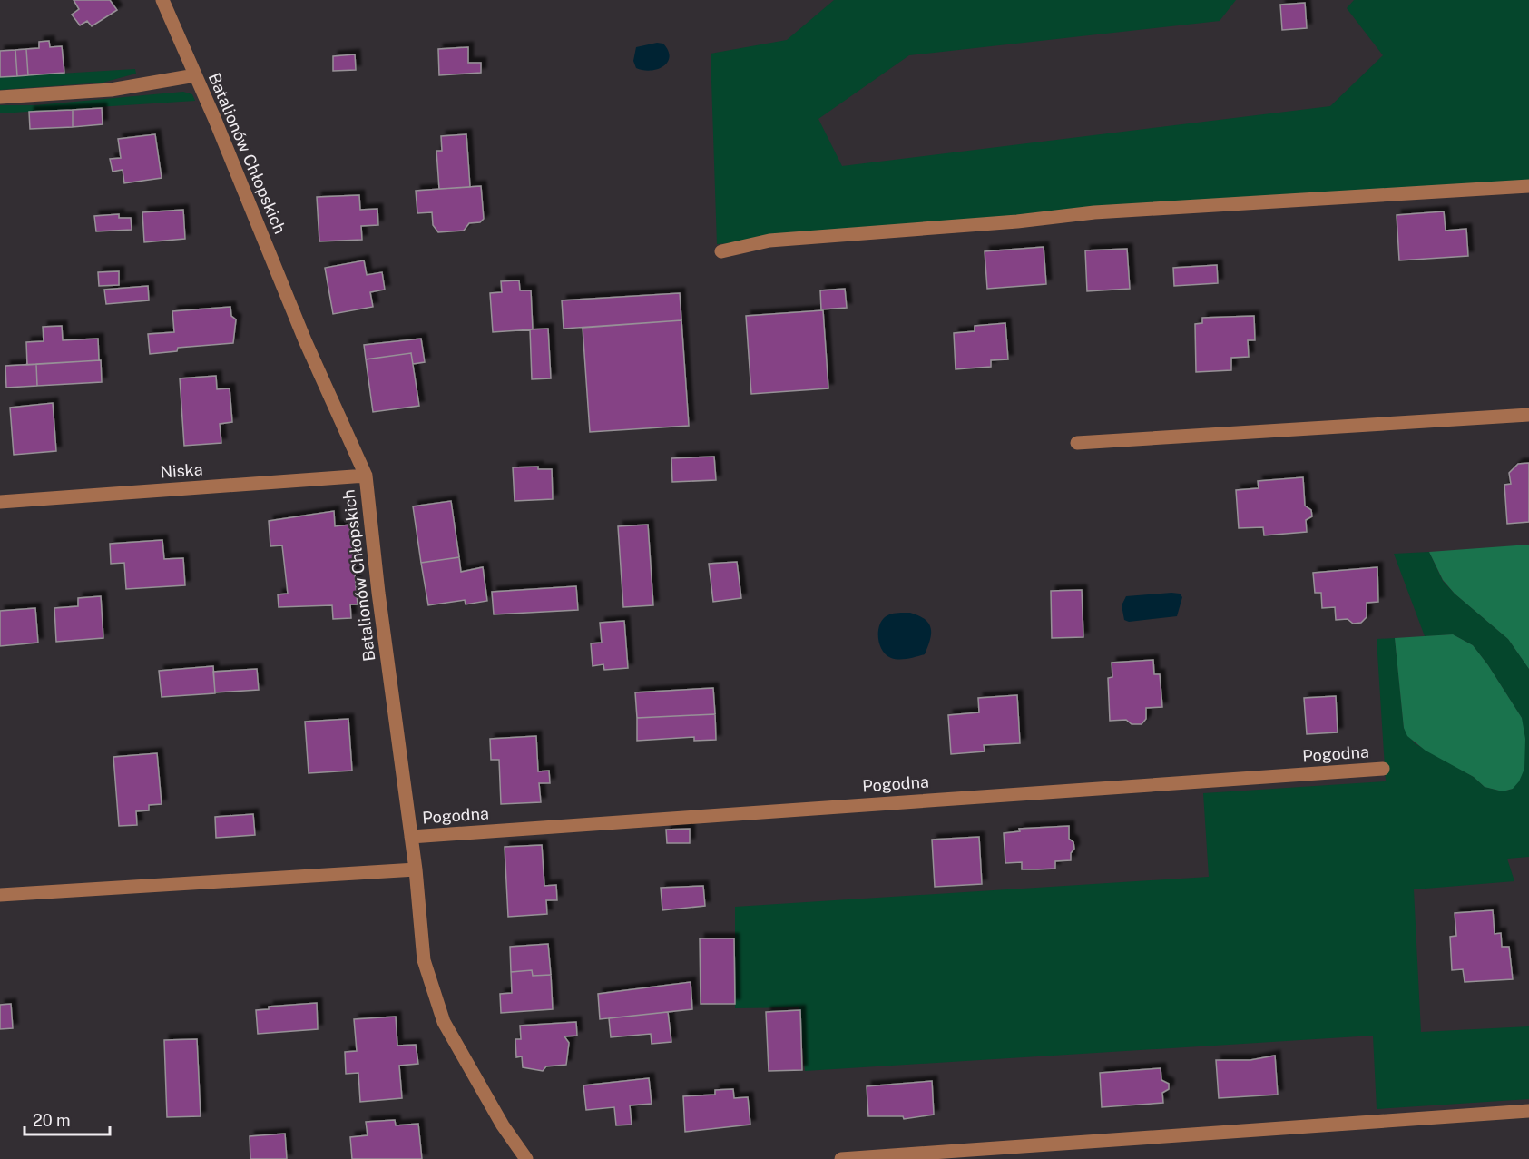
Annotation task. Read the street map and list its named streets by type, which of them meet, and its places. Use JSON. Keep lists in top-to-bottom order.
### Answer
{
  "streets": {
    "street": ["Batalionów Chłopskich", "Niska", "Pogodna"]
  },
  "crossings": [
    ["Batalionów Chłopskich", "Niska"],
    ["Batalionów Chłopskich", "Pogodna"]
  ],
  "scale_bar": "20 m"
}
